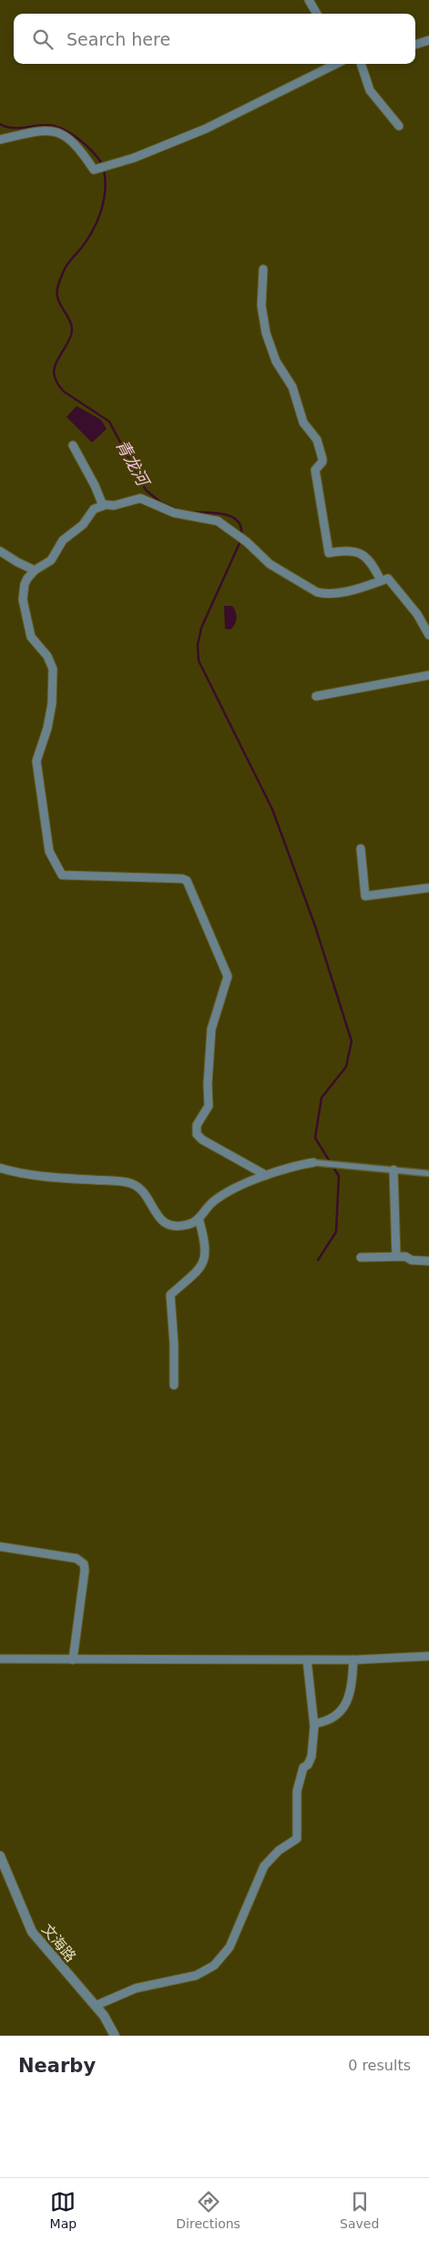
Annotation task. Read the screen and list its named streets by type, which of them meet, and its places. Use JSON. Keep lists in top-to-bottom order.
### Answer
{
  "streets": {
    "street": ["文海路"]
  },
  "water": ["青龙河"],
  "page": {
    "search": "Search here",
    "heading": ["Nearby", "0 results"],
    "nav": ["Map", "Directions", "Saved"]
  }
}
